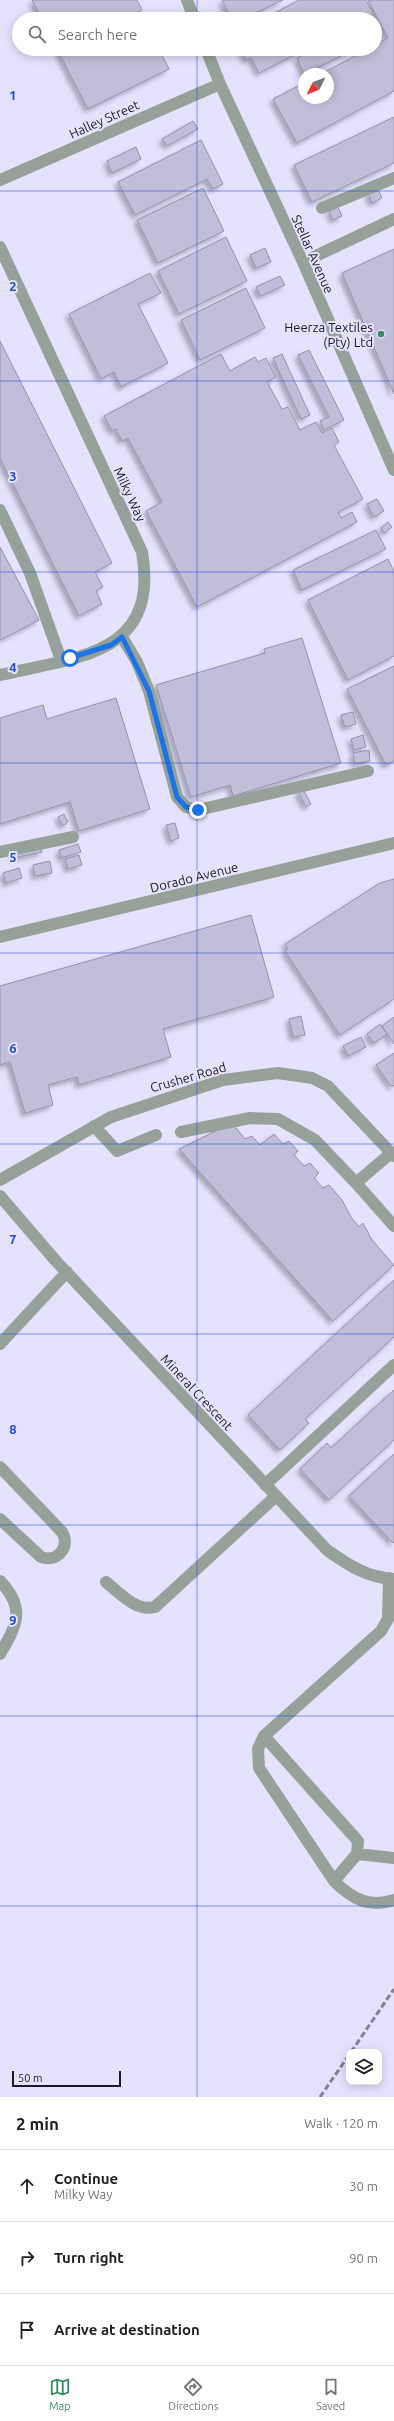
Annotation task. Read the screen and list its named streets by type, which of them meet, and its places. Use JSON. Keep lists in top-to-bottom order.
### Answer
{
  "streets": {
    "street": [
      "Halley Street",
      "Stellar Avenue",
      "Milky Way",
      "Dorado Avenue",
      "Crusher Road",
      "Mineral Crescent"
    ]
  },
  "crossings": [
    ["Halley Street", "Stellar Avenue"]
  ],
  "places": ["Heerza Textiles (Pty) Ltd"],
  "scale_bar": "50 m",
  "north": "bottom left",
  "page": {
    "search": "Search here",
    "scale": "50 m",
    "heading": ["2 min", "Walk · 120 m"],
    "list": [
      ["Continue", "Milky Way", "30 m"],
      ["Turn right", "90 m"],
      "Arrive at destination"
    ],
    "nav": ["Map", "Directions", "Saved"]
  },
  "grid": {
    "rows": [
      "1",
      "2",
      "3",
      "4",
      "5",
      "6",
      "7",
      "8",
      "9"
    ]
  }
}
